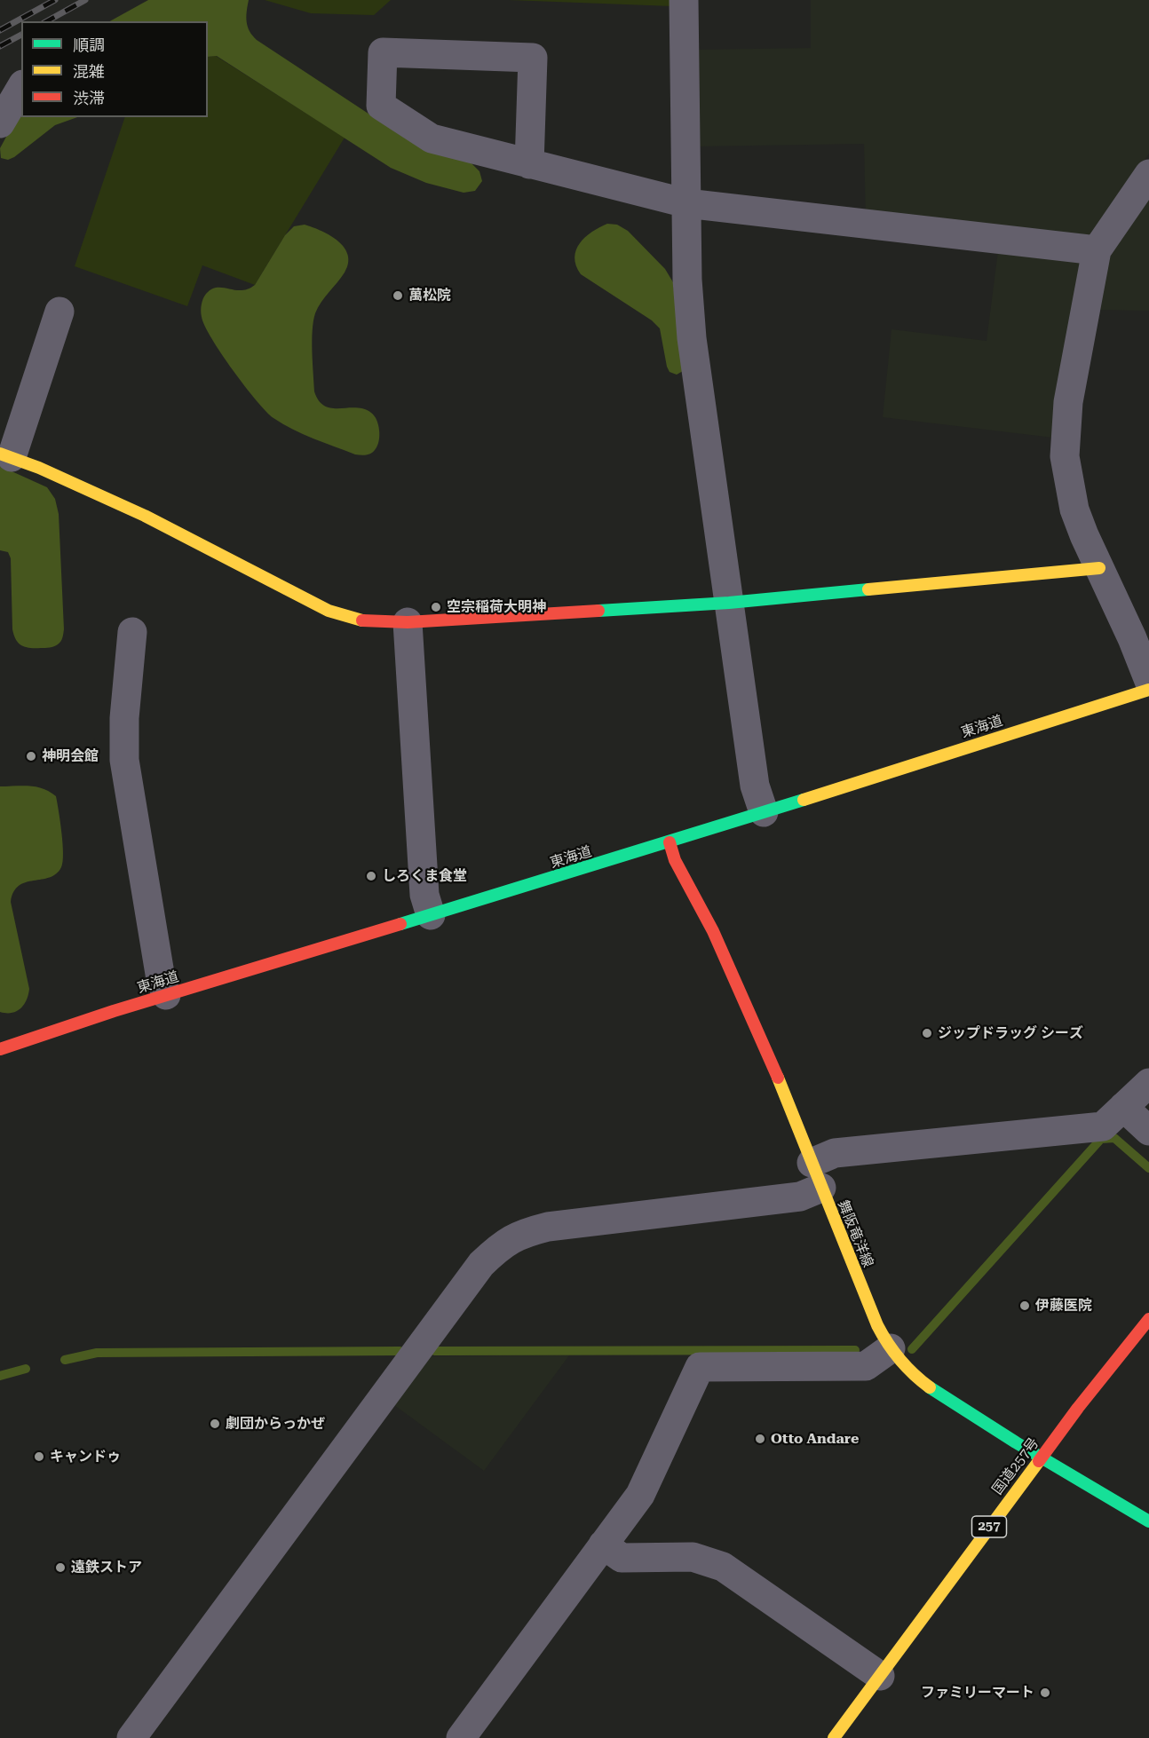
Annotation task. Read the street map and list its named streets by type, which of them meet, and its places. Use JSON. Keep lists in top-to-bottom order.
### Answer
{
  "streets": {
    "main road": [
      "東海道",
      "舞阪竜洋線",
      "国道257号",
      "257"
    ]
  },
  "crossings": [
    ["東海道", "舞阪竜洋線"],
    ["舞阪竜洋線", "国道257号"]
  ],
  "places": [
    "萬松院",
    "空宗稲荷大明神",
    "神明会館",
    "しろくま食堂",
    "ジップドラッグ シーズ",
    "伊藤医院",
    "劇団からっかぜ",
    "Otto Andare",
    "キャンドゥ",
    "遠鉄ストア",
    "ファミリーマート"
  ],
  "legend": ["順調", "混雑", "渋滞"]
}
